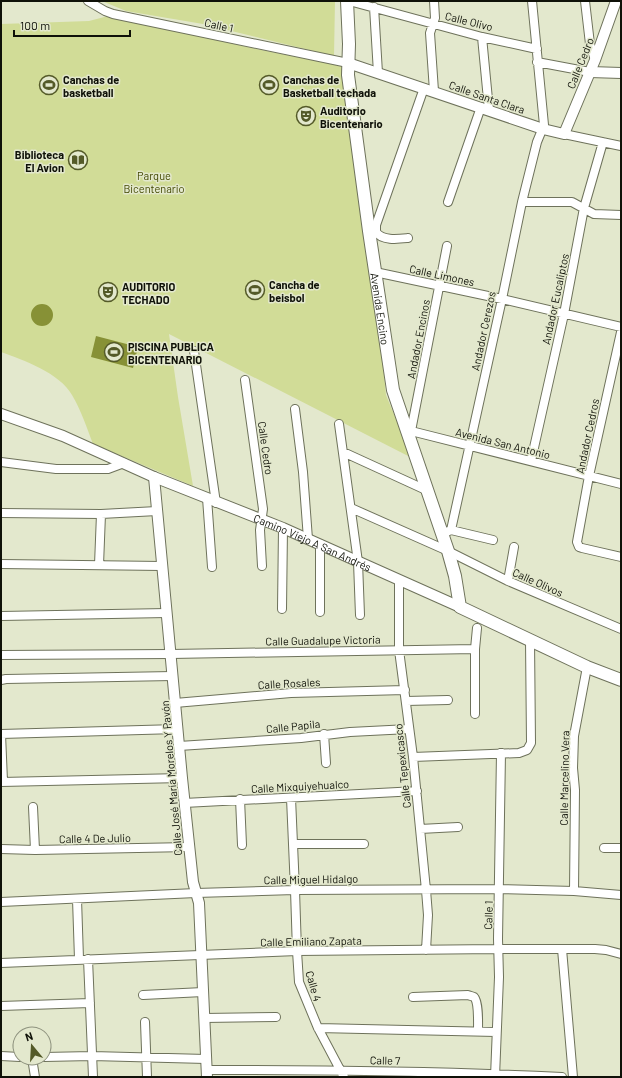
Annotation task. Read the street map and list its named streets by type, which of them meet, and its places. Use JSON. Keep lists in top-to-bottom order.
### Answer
{
  "streets": {
    "main road": ["Avenida Encino", "Camino Viejo A San Andrés"],
    "street": [
      "Calle Olivo",
      "Calle 1",
      "Calle Cedro",
      "Calle Santa Clara",
      "Calle Limones",
      "Andador Eucaliptos",
      "Andador Cerezos",
      "Andador Encinos",
      "Andador Cedros",
      "Avenida San Antonio",
      "Calle Olivos",
      "Calle Guadalupe Victoria",
      "Calle Rosales",
      "Calle Papila",
      "Calle Tepexicasco",
      "Calle José María Morelos Y Pavón",
      "Calle Marcelino Vera",
      "Calle Mixquiyehualco",
      "Calle 4 De Julio",
      "Calle Miguel Hidalgo",
      "Calle Emiliano Zapata",
      "Calle 4",
      "Calle 7"
    ]
  },
  "crossings": [
    ["Calle Olivo", "Avenida Encino"],
    ["Calle 1", "Calle Santa Clara"],
    ["Calle 1", "Avenida Encino"],
    ["Calle 1", "Calle Miguel Hidalgo"],
    ["Calle 1", "Calle Emiliano Zapata"],
    ["Calle 1", "Calle 7"],
    ["Calle Cedro", "Calle Santa Clara"],
    ["Calle Cedro", "Camino Viejo A San Andrés"],
    ["Calle Santa Clara", "Andador Eucaliptos"],
    ["Calle Santa Clara", "Avenida Encino"],
    ["Calle Santa Clara", "Andador Cerezos"],
    ["Calle Limones", "Andador Eucaliptos"],
    ["Calle Limones", "Avenida Encino"],
    ["Calle Limones", "Andador Cerezos"],
    ["Calle Limones", "Andador Encinos"],
    ["Andador Eucaliptos", "Avenida San Antonio"],
    ["Avenida Encino", "Andador Cerezos"],
    ["Avenida Encino", "Andador Encinos"],
    ["Avenida Encino", "Avenida San Antonio"],
    ["Avenida Encino", "Camino Viejo A San Andrés"],
    ["Avenida Encino", "Calle Olivos"],
    ["Andador Cerezos", "Avenida San Antonio"],
    ["Andador Encinos", "Avenida San Antonio"],
    ["Andador Cedros", "Avenida San Antonio"],
    ["Camino Viejo A San Andrés", "Calle Tepexicasco"],
    ["Camino Viejo A San Andrés", "Calle José María Morelos Y Pavón"],
    ["Camino Viejo A San Andrés", "Calle Marcelino Vera"],
    ["Calle Guadalupe Victoria", "Calle Tepexicasco"],
    ["Calle Guadalupe Victoria", "Calle José María Morelos Y Pavón"],
    ["Calle Rosales", "Calle Tepexicasco"],
    ["Calle Rosales", "Calle José María Morelos Y Pavón"],
    ["Calle Papila", "Calle Tepexicasco"],
    ["Calle Papila", "Calle José María Morelos Y Pavón"],
    ["Calle Tepexicasco", "Calle Mixquiyehualco"],
    ["Calle Tepexicasco", "Calle Miguel Hidalgo"],
    ["Calle Tepexicasco", "Calle Emiliano Zapata"],
    ["Calle José María Morelos Y Pavón", "Calle Mixquiyehualco"],
    ["Calle José María Morelos Y Pavón", "Calle 4 De Julio"],
    ["Calle José María Morelos Y Pavón", "Calle Miguel Hidalgo"],
    ["Calle José María Morelos Y Pavón", "Calle Emiliano Zapata"],
    ["Calle José María Morelos Y Pavón", "Calle 7"],
    ["Calle Marcelino Vera", "Calle Miguel Hidalgo"],
    ["Calle Mixquiyehualco", "Calle 4"],
    ["Calle Miguel Hidalgo", "Calle 4"],
    ["Calle Emiliano Zapata", "Calle 4"],
    ["Calle 4", "Calle 7"]
  ],
  "parks": ["Parque Bicentenario"],
  "places": {
    "sports": [
      "Canchas de basketball",
      "Canchas de Basketball techada",
      "Cancha de beisbol",
      "PISCINA PUBLICA BICENTENARIO"
    ],
    "theatre": ["Auditorio Bicentenario", "AUDITORIO TECHADO"],
    "library": ["Biblioteca El Avion"]
  },
  "scale_bar": "100 m",
  "north": "top"
}
